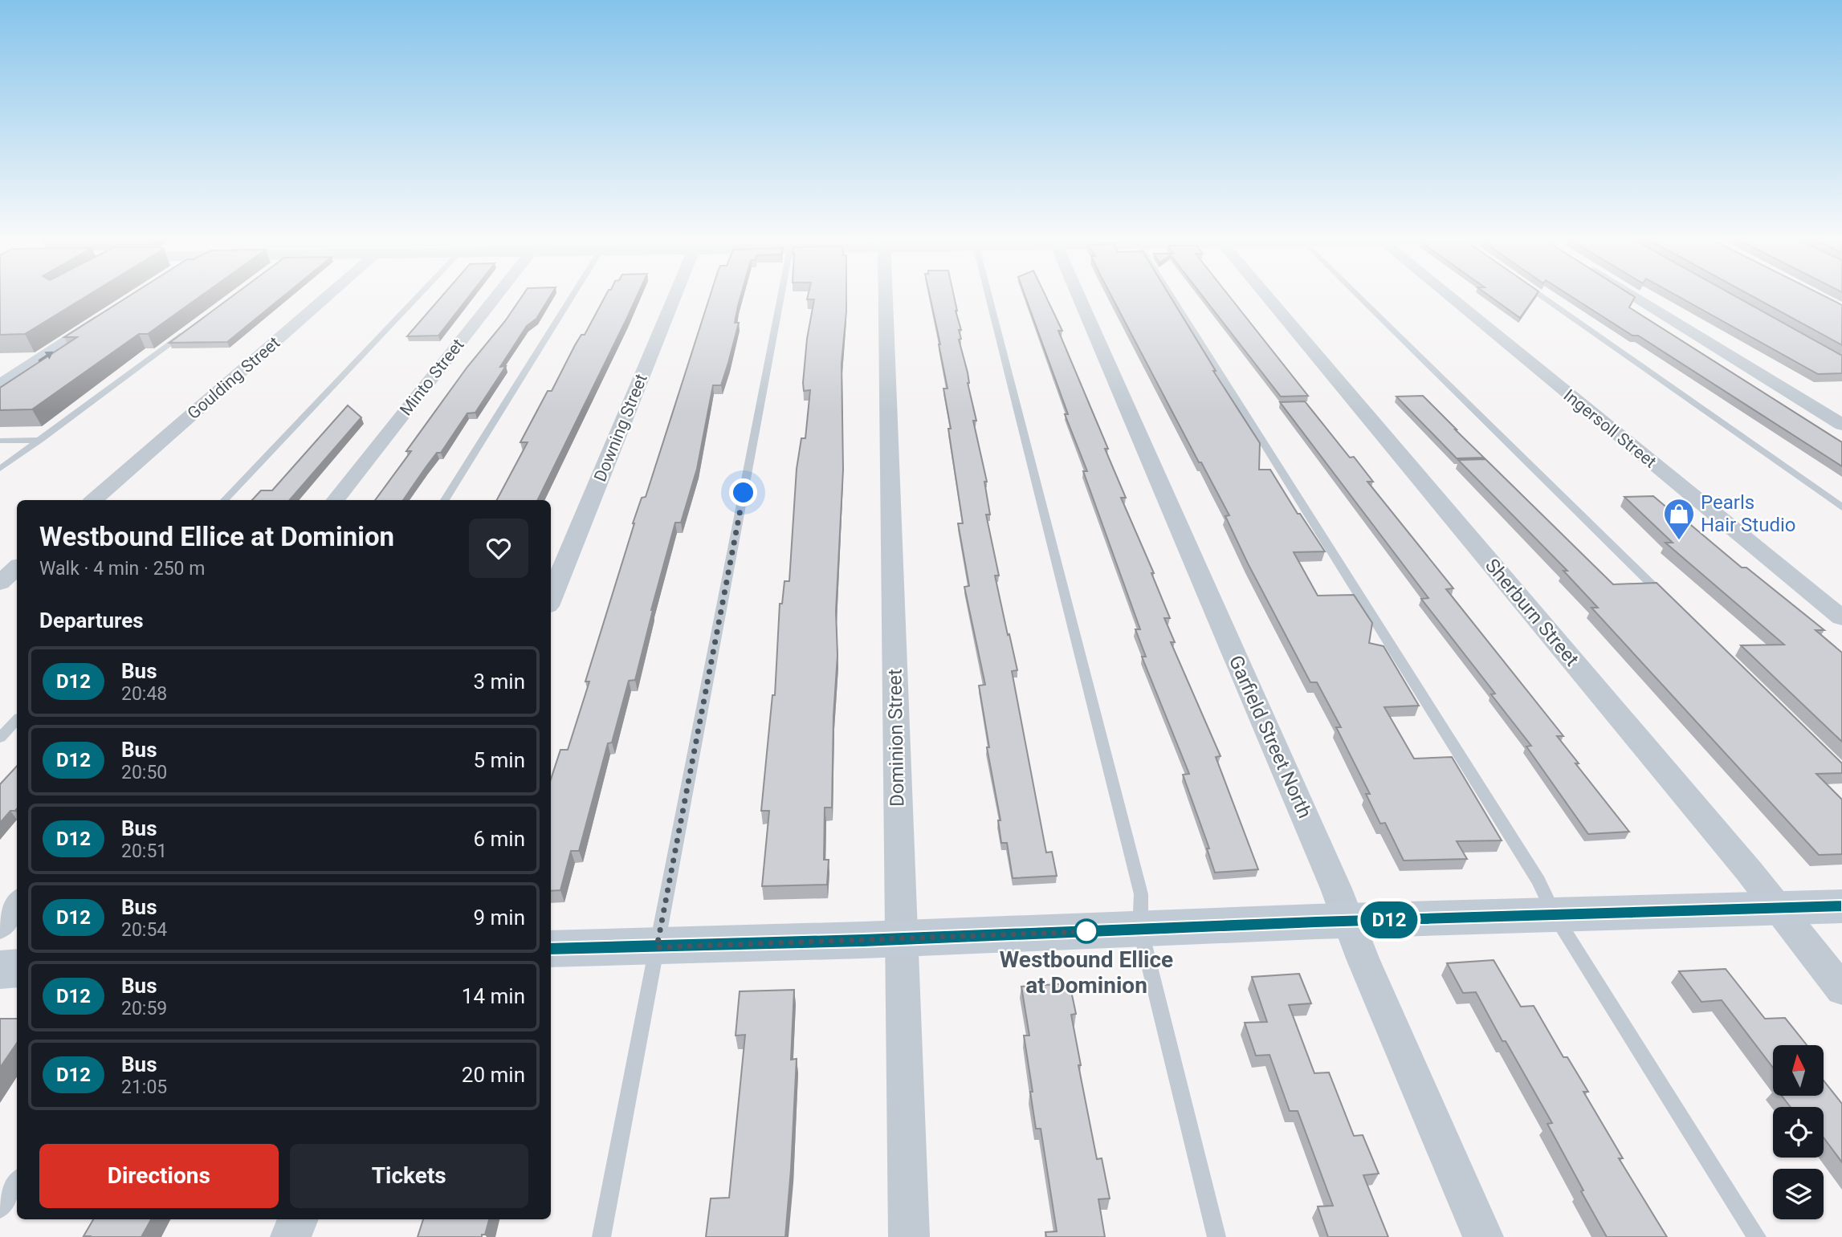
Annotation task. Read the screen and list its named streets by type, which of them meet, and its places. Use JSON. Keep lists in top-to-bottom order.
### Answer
{
  "streets": {
    "street": [
      "Minto Street",
      "Goulding Street",
      "Downing Street",
      "Ingersoll Street",
      "Sherburn Street",
      "Garfield Street North",
      "Dominion Street"
    ]
  },
  "places": {
    "shop": ["Pearls Hair Studio"],
    "other": ["Westbound Ellice at Dominion"]
  },
  "lines": ["bus line D12"],
  "north": "top",
  "page": {
    "on_map": "D12",
    "heading": [
      ["Westbound Ellice at Dominion", "Walk · 4 min · 250 m"],
      "Departures"
    ],
    "list": [
      {
        "mark": "D12",
        "name": "Bus",
        "note": "20:48",
        "value": "3 min"
      },
      {
        "mark": "D12",
        "name": "Bus",
        "note": "20:50",
        "value": "5 min"
      },
      {
        "mark": "D12",
        "name": "Bus",
        "note": "20:51",
        "value": "6 min"
      },
      {
        "mark": "D12",
        "name": "Bus",
        "note": "20:54",
        "value": "9 min"
      },
      {
        "mark": "D12",
        "name": "Bus",
        "note": "20:59",
        "value": "14 min"
      },
      {
        "mark": "D12",
        "name": "Bus",
        "note": "21:05",
        "value": "20 min"
      }
    ],
    "buttons": ["Directions", "Tickets"]
  }
}
